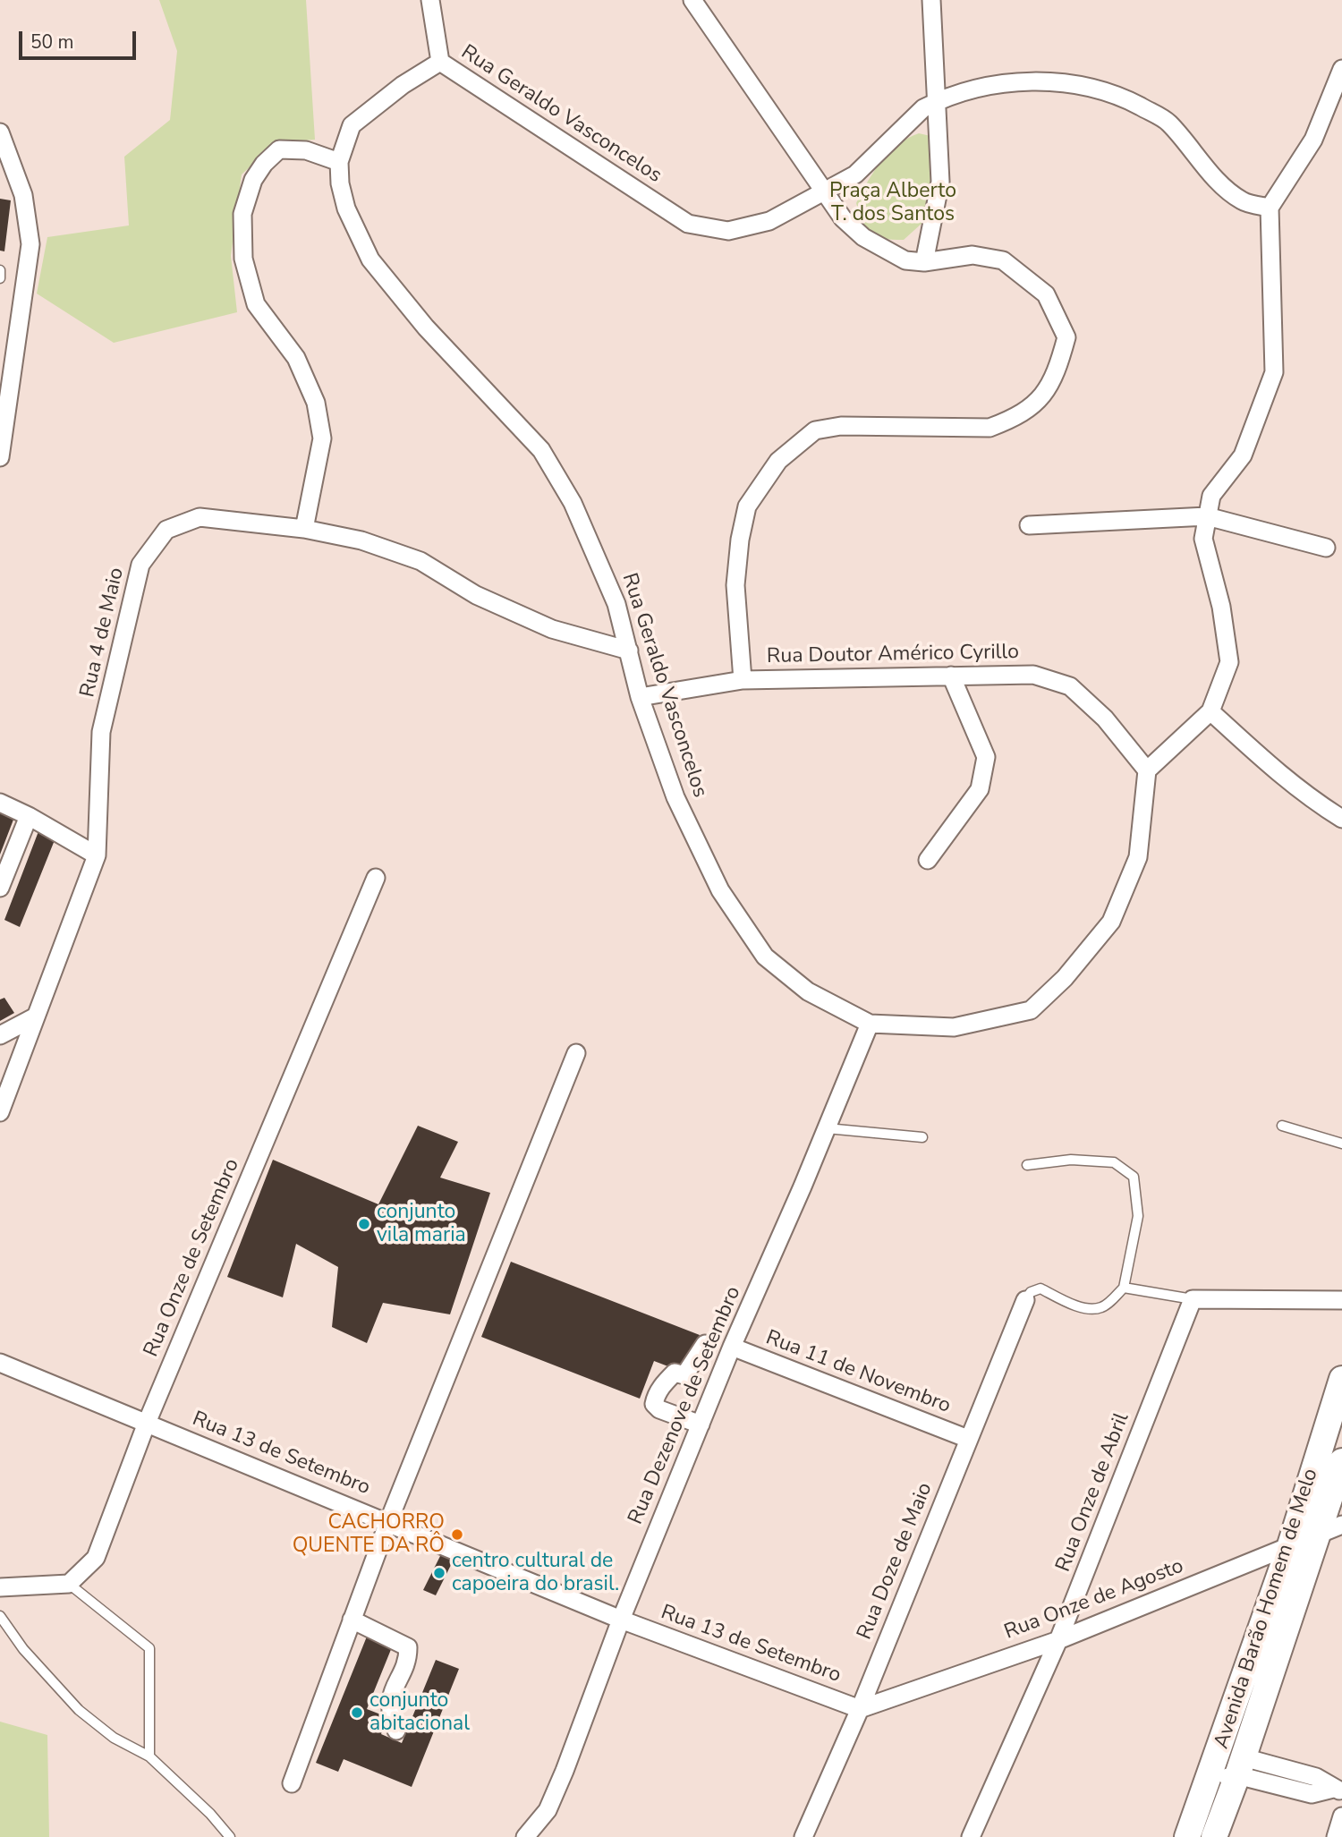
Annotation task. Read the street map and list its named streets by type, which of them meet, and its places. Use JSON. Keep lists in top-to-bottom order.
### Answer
{
  "streets": {
    "main road": ["Avenida Barão Homem de Melo"],
    "street": [
      "Rua Geraldo Vasconcelos",
      "Rua 4 de Maio",
      "Rua Doutor Américo Cyrillo",
      "Rua Onze de Setembro",
      "Rua 11 de Novembro",
      "Rua Dezenove de Setembro",
      "Rua 13 de Setembro",
      "Rua Onze de Abril",
      "Rua Doze de Maio",
      "Rua Onze de Agosto"
    ]
  },
  "crossings": [
    ["Rua Geraldo Vasconcelos", "Rua 4 de Maio"],
    ["Rua Geraldo Vasconcelos", "Rua Doutor Américo Cyrillo"],
    ["Rua Geraldo Vasconcelos", "Rua Dezenove de Setembro"],
    ["Rua Onze de Setembro", "Rua 13 de Setembro"],
    ["Rua 11 de Novembro", "Rua Dezenove de Setembro"],
    ["Rua 11 de Novembro", "Rua Doze de Maio"],
    ["Rua Dezenove de Setembro", "Rua 13 de Setembro"],
    ["Rua 13 de Setembro", "Rua Doze de Maio"],
    ["Rua 13 de Setembro", "Rua Onze de Agosto"],
    ["Rua Onze de Abril", "Rua Onze de Agosto"],
    ["Rua Doze de Maio", "Rua Onze de Agosto"],
    ["Rua Onze de Agosto", "Avenida Barão Homem de Melo"]
  ],
  "parks": ["Praça Alberto T. dos Santos"],
  "places": [
    "conjunto vila maria",
    "CACHORRO QUENTE DA RÔ",
    "centro cultural de capoeira do brasil.",
    "conjunto abitacional"
  ],
  "scale_bar": "50 m"
}
